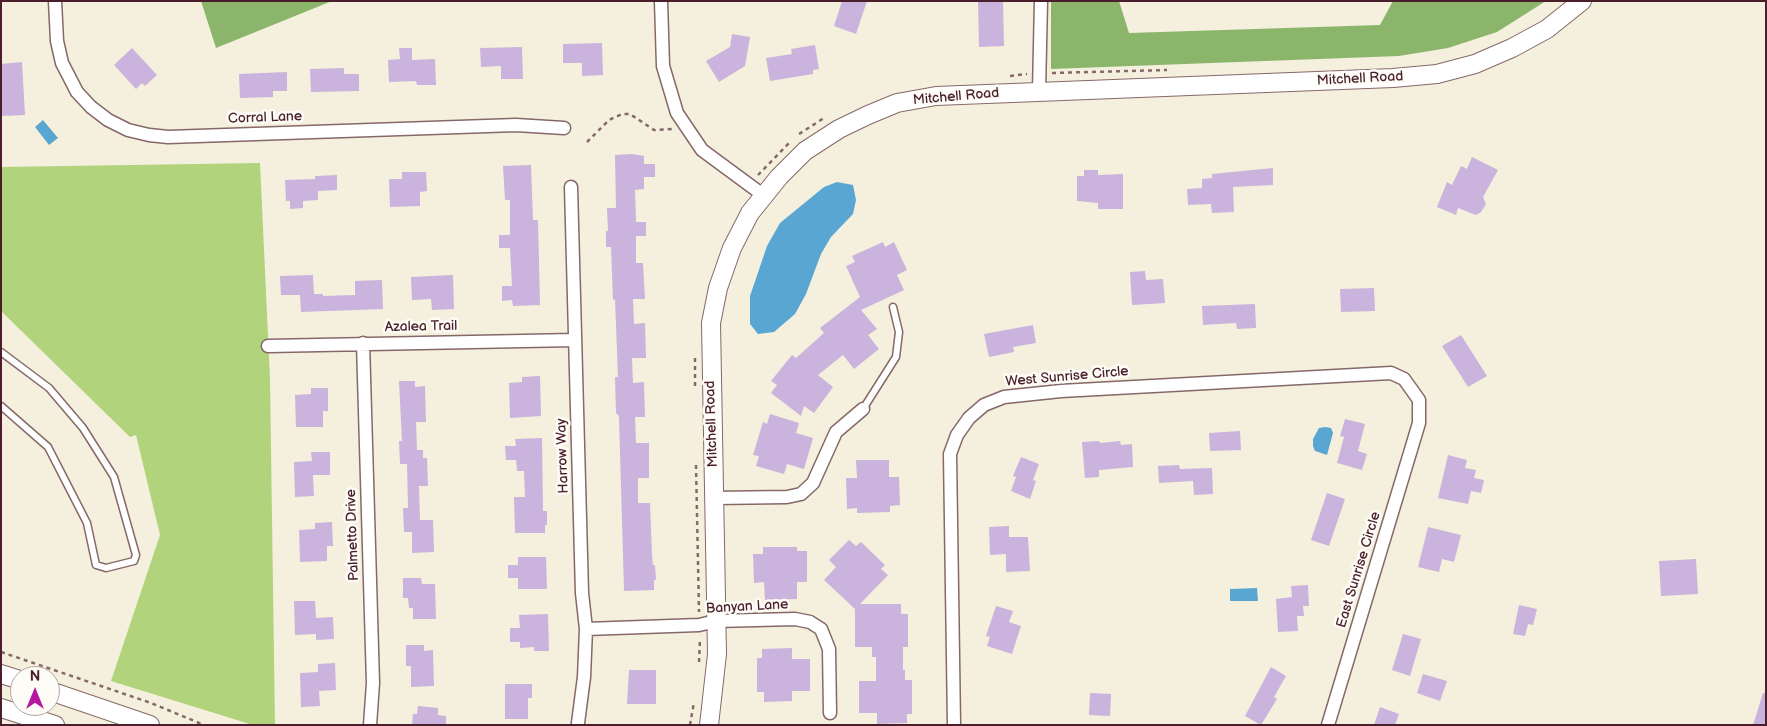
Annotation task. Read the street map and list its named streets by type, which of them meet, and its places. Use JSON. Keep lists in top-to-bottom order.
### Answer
{
  "streets": {
    "main road": ["Mitchell Road"],
    "street": [
      "Corral Lane",
      "Azalea Trail",
      "West Sunrise Circle",
      "Harrow Way",
      "Palmetto Drive",
      "East Sunrise Circle",
      "Banyan Lane"
    ]
  },
  "crossings": [
    ["Mitchell Road", "Banyan Lane"],
    ["Azalea Trail", "Harrow Way"],
    ["Azalea Trail", "Palmetto Drive"],
    ["West Sunrise Circle", "East Sunrise Circle"],
    ["Harrow Way", "Banyan Lane"]
  ],
  "north": "top"
}
